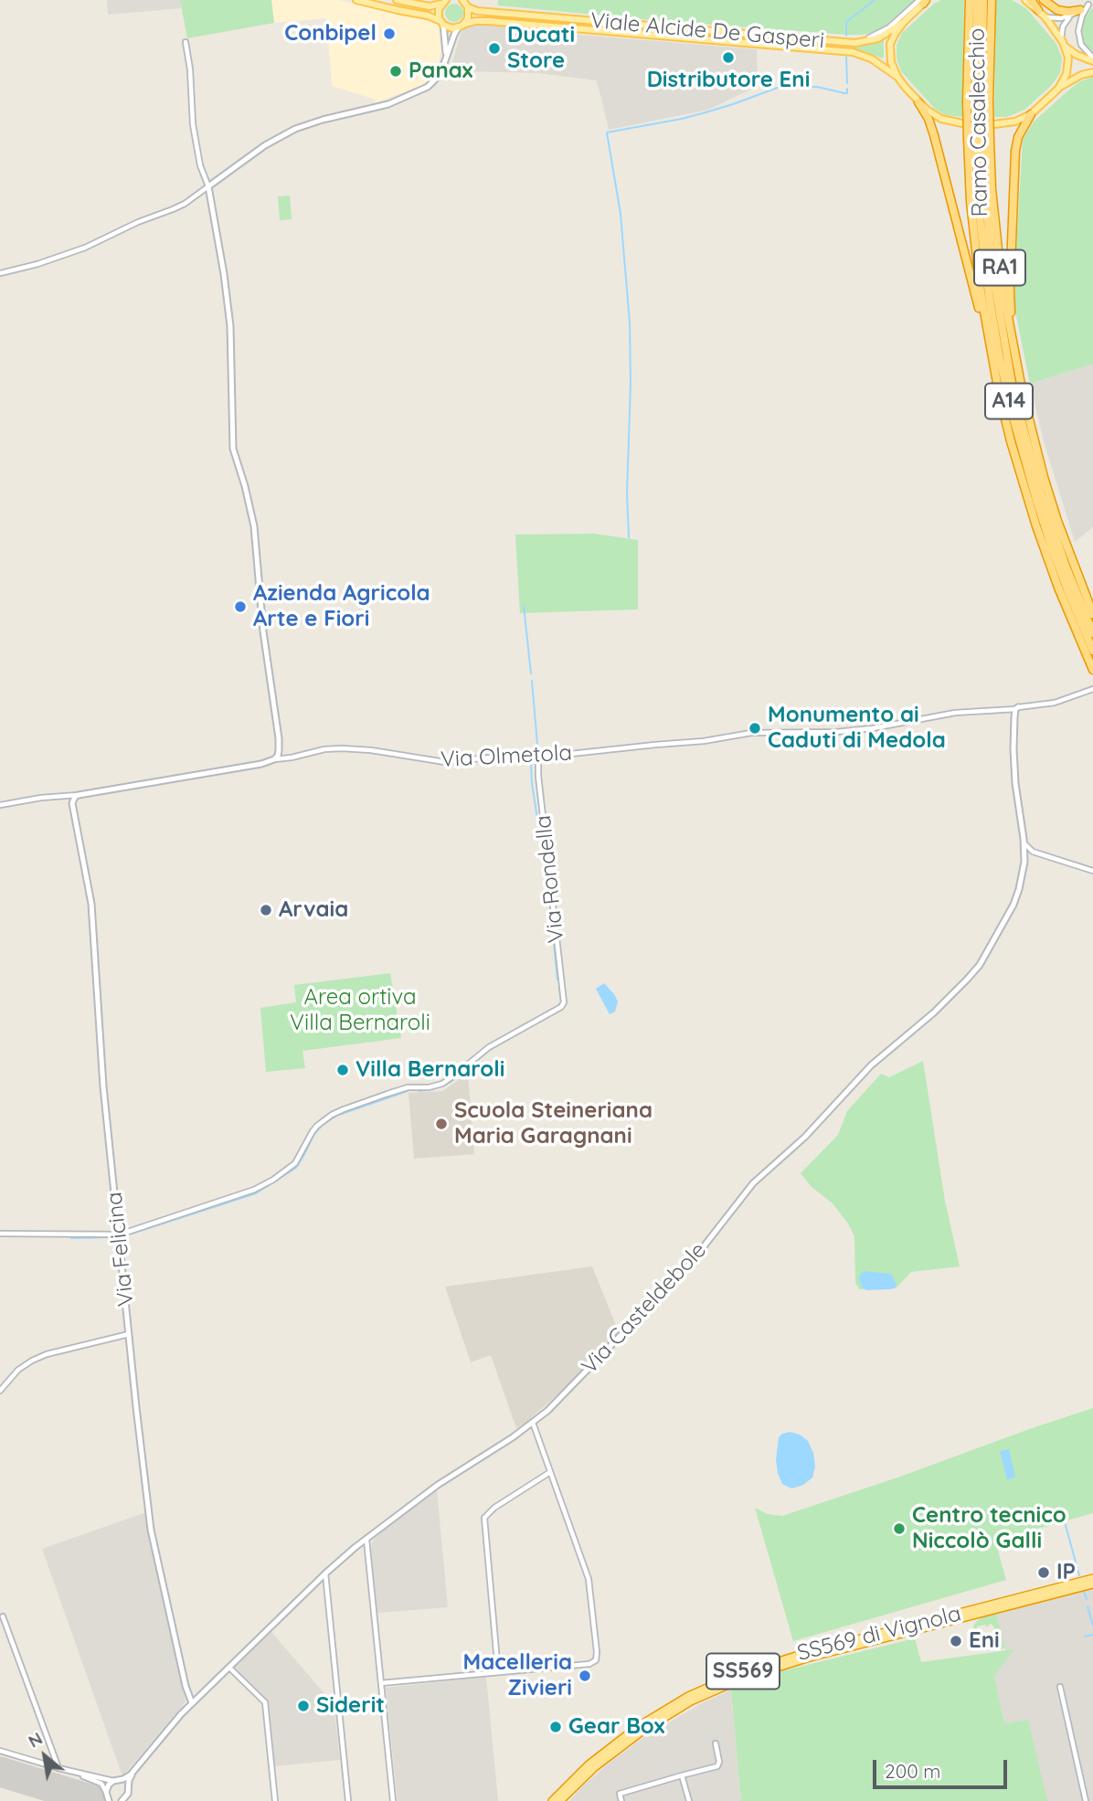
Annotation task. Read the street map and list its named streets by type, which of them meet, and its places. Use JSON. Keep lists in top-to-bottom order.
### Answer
{
  "streets": {
    "highway": [
      "Ramo Casalecchio",
      "RA1",
      "A14",
      "SS569 di Vignola",
      "SS569"
    ],
    "main road": ["Viale Alcide De Gasperi"],
    "street": [
      "Via Olmetola",
      "Via Rondella",
      "Via Felicina",
      "Via Casteldebole"
    ]
  },
  "crossings": [
    ["Ramo Casalecchio", "RA1"],
    ["Via Olmetola", "Via Rondella"],
    ["Via Olmetola", "Via Felicina"],
    ["Via Olmetola", "Via Casteldebole"],
    ["Via Rondella", "Via Felicina"],
    ["Via Felicina", "Via Casteldebole"]
  ],
  "parks": ["Area ortiva Villa Bernaroli"],
  "places": [
    "Conbipel",
    "Ducati Store",
    "Distributore Eni",
    "Panax",
    "Azienda Agricola Arte e Fiori",
    "Monumento ai Caduti di Medola",
    "Arvaia",
    "Villa Bernaroli",
    "Scuola Steineriana Maria Garagnani",
    "Centro tecnico Niccolò Galli",
    "IP",
    "Eni",
    "Macelleria Zivieri",
    "Siderit",
    "Gear Box"
  ],
  "scale_bar": "200 m",
  "north": "top left"
}
